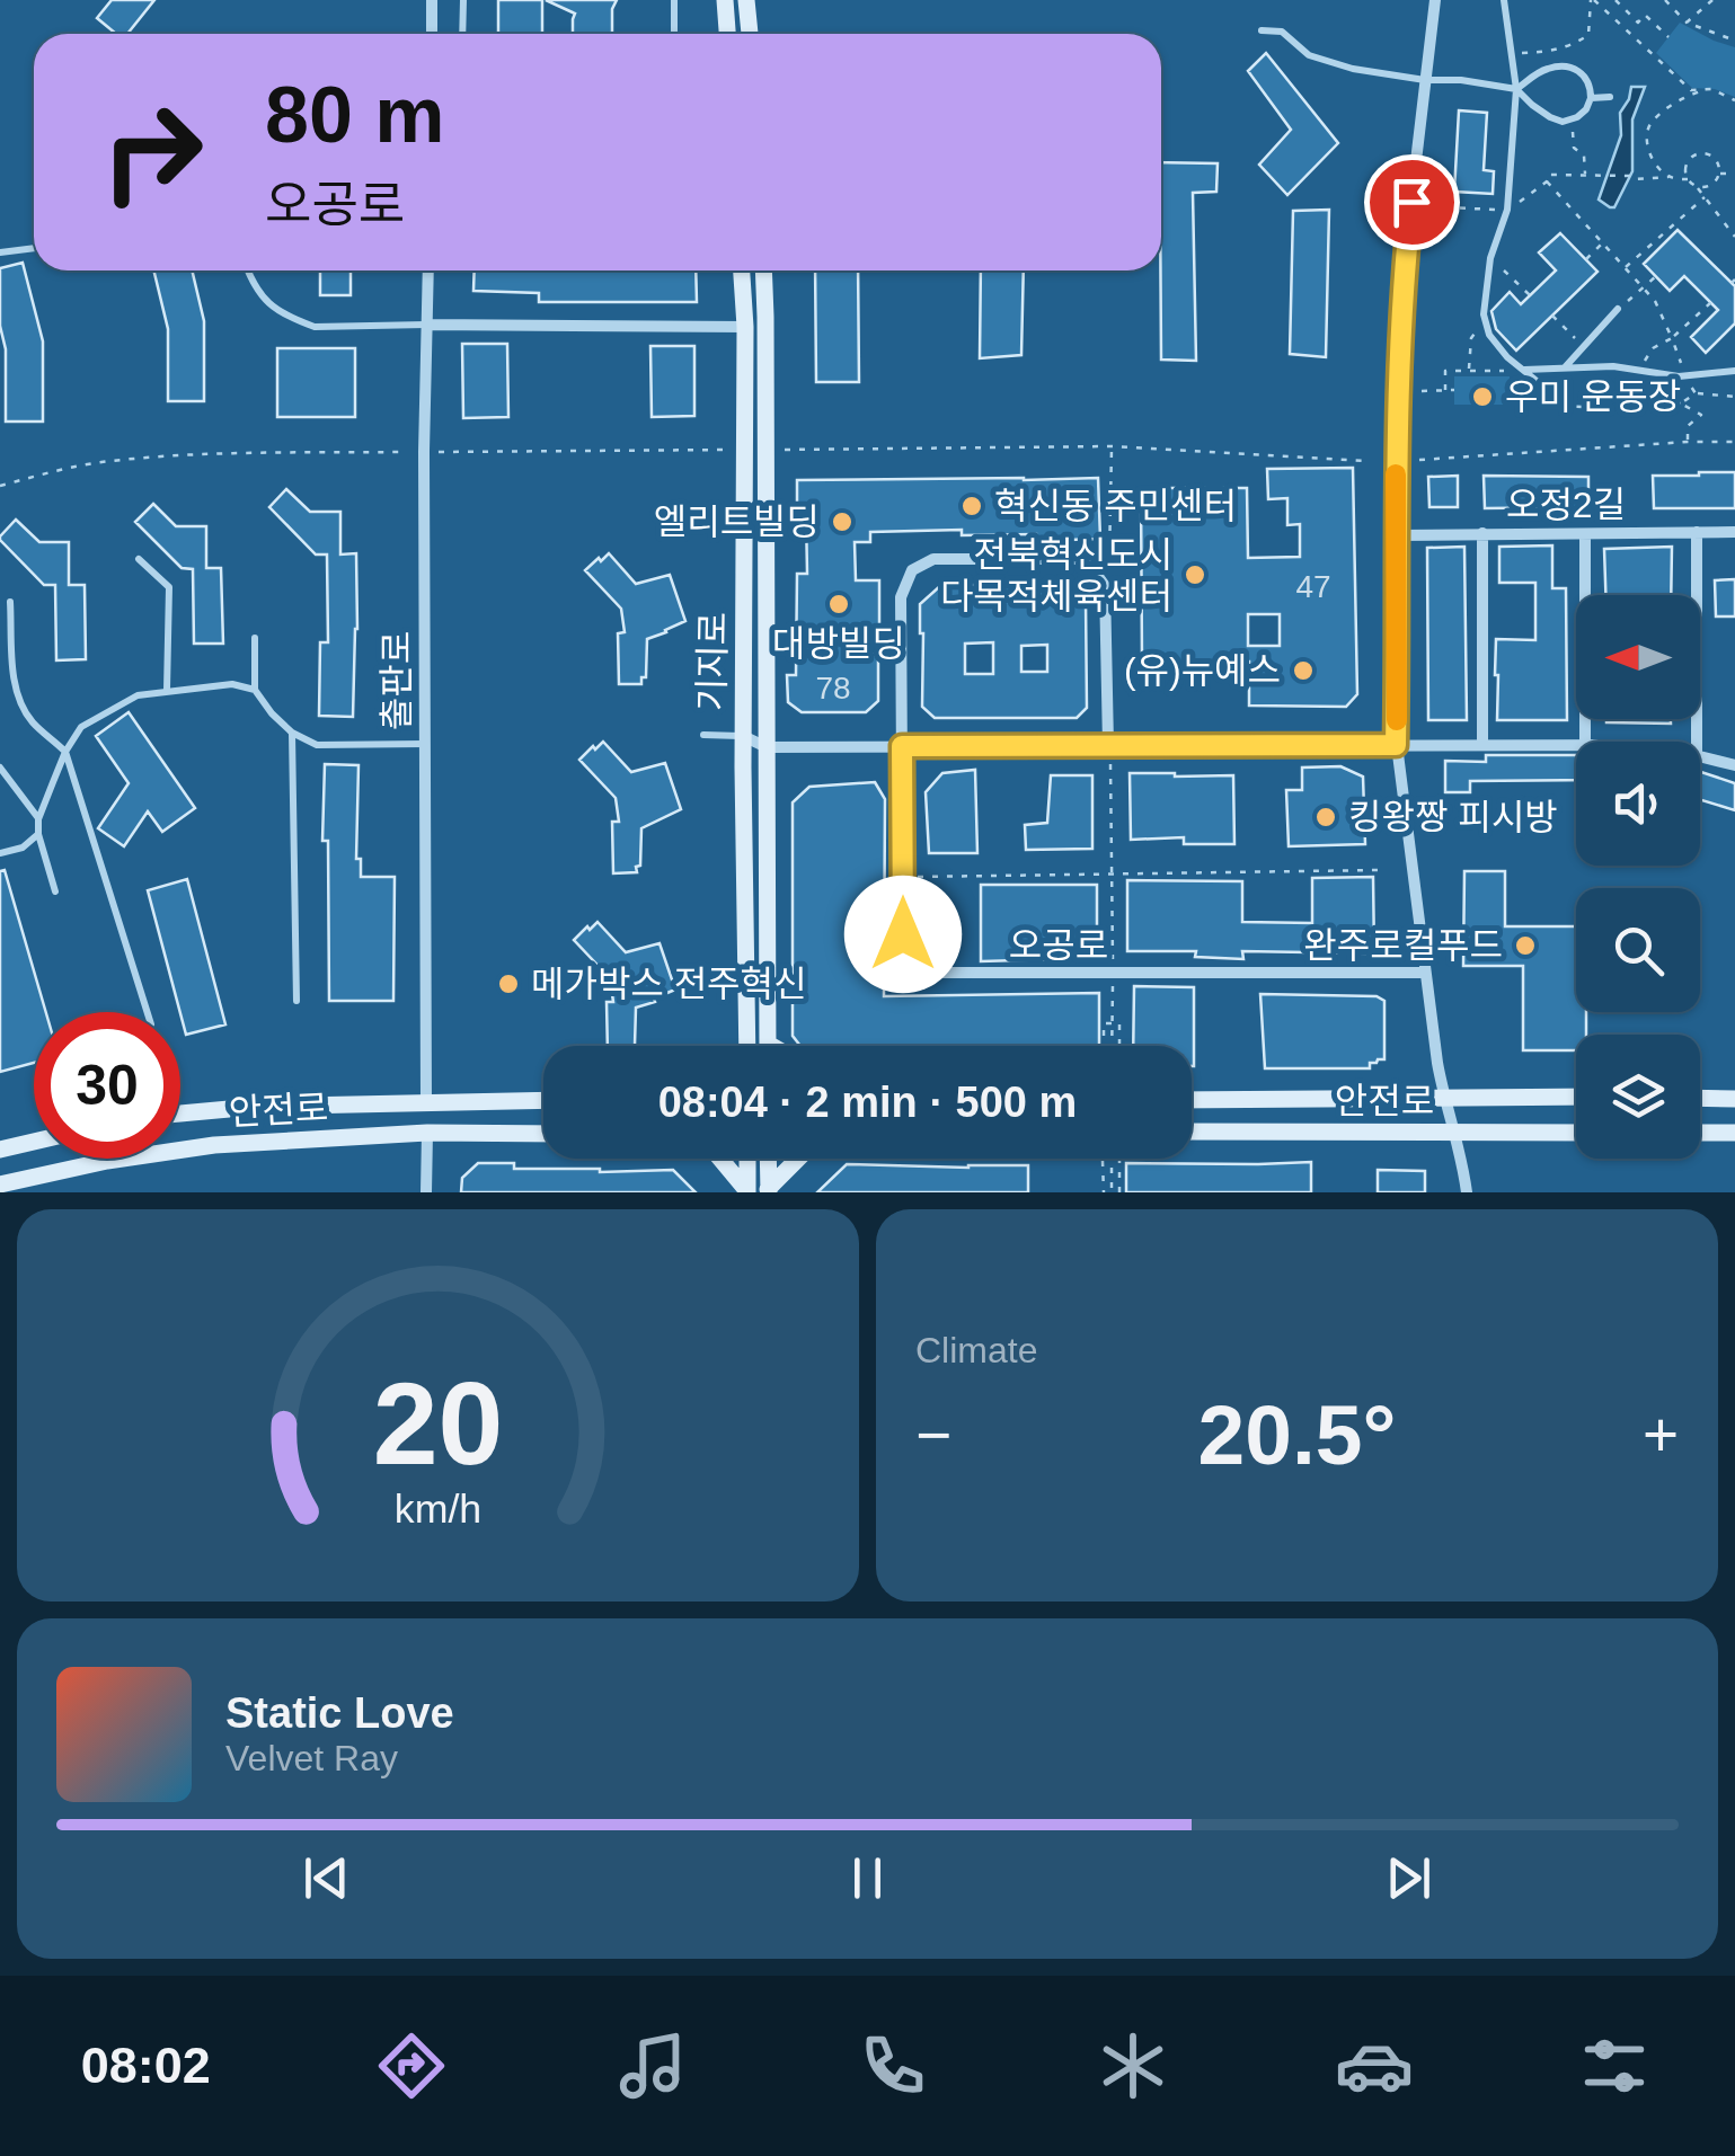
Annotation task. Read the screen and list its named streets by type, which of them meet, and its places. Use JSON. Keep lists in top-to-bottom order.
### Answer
{
  "streets": {
    "street": [
      "오정2길",
      "기지로",
      "출판로",
      "오공로",
      "안전로"
    ]
  },
  "crossings": [
    ["출판로", "안전로"]
  ],
  "places": [
    "우미 운동장",
    "혁신동 주민센터",
    "엘리트빌딩",
    "전북혁신도시 다목적체육센터",
    "대방빌딩",
    "(유)뉴예스",
    "킹왕짱 피시방",
    "완주로컬푸드",
    "메가박스 전주혁신"
  ],
  "house_numbers": ["47", "78"],
  "north": "left",
  "page": {
    "turn": ["80 m", "오공로"],
    "limit": "30",
    "trip": "08:04 · 2 min · 500 m",
    "tile": "Climate",
    "heat": ["−", "20.5°", "+"],
    "song": ["Static Love", "Velvet Ray"],
    "tabs": "08:02",
    "gauge": ["20", "km/h"]
  }
}
